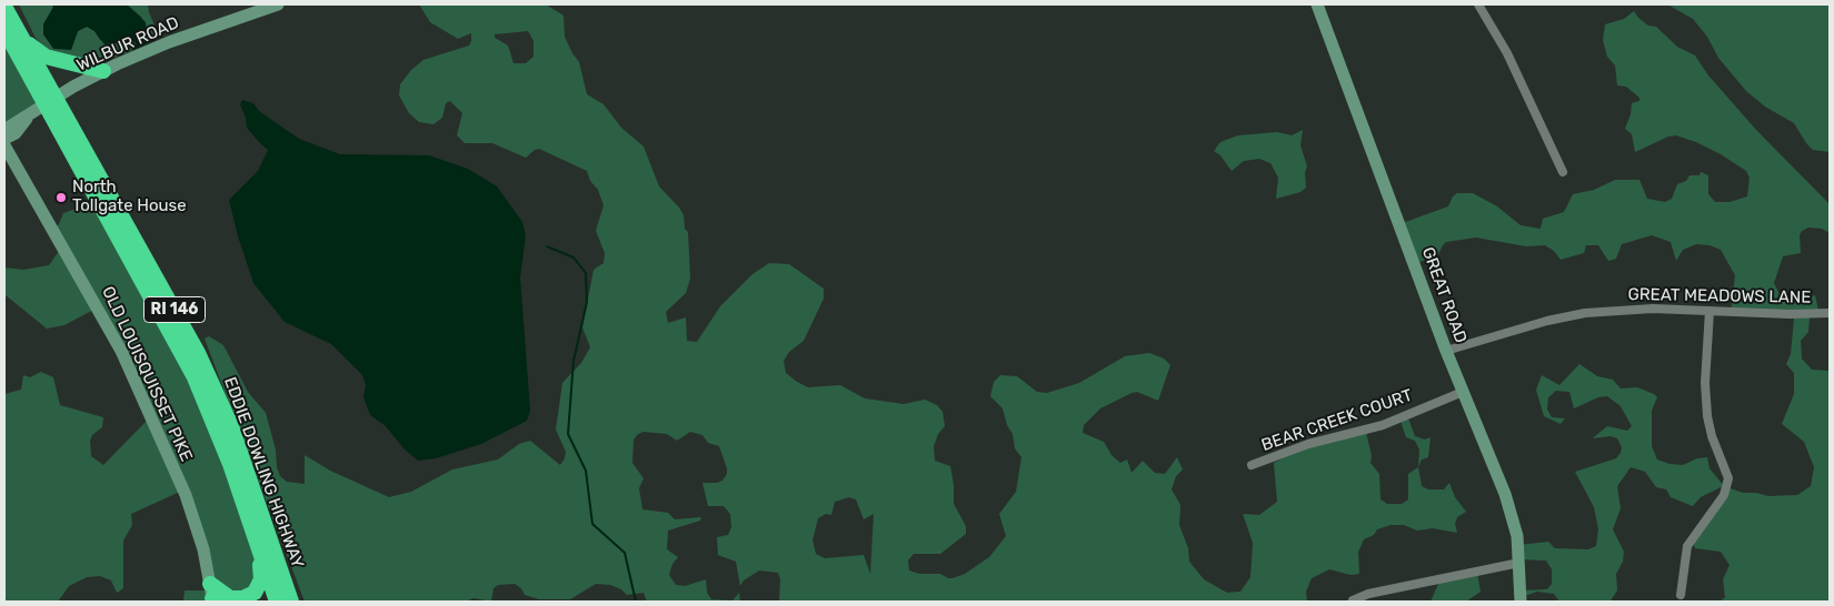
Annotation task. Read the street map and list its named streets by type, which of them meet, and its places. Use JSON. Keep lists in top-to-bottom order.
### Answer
{
  "streets": {
    "highway": ["RI 146", "EDDIE DOWLING HIGHWAY"],
    "street": [
      "WILBUR ROAD",
      "GREAT ROAD",
      "GREAT MEADOWS LANE",
      "OLD LOUISQUISSET PIKE",
      "BEAR CREEK COURT"
    ]
  },
  "crossings": [
    ["GREAT ROAD", "GREAT MEADOWS LANE"],
    ["GREAT ROAD", "BEAR CREEK COURT"]
  ],
  "places": ["North Tollgate House"]
}
